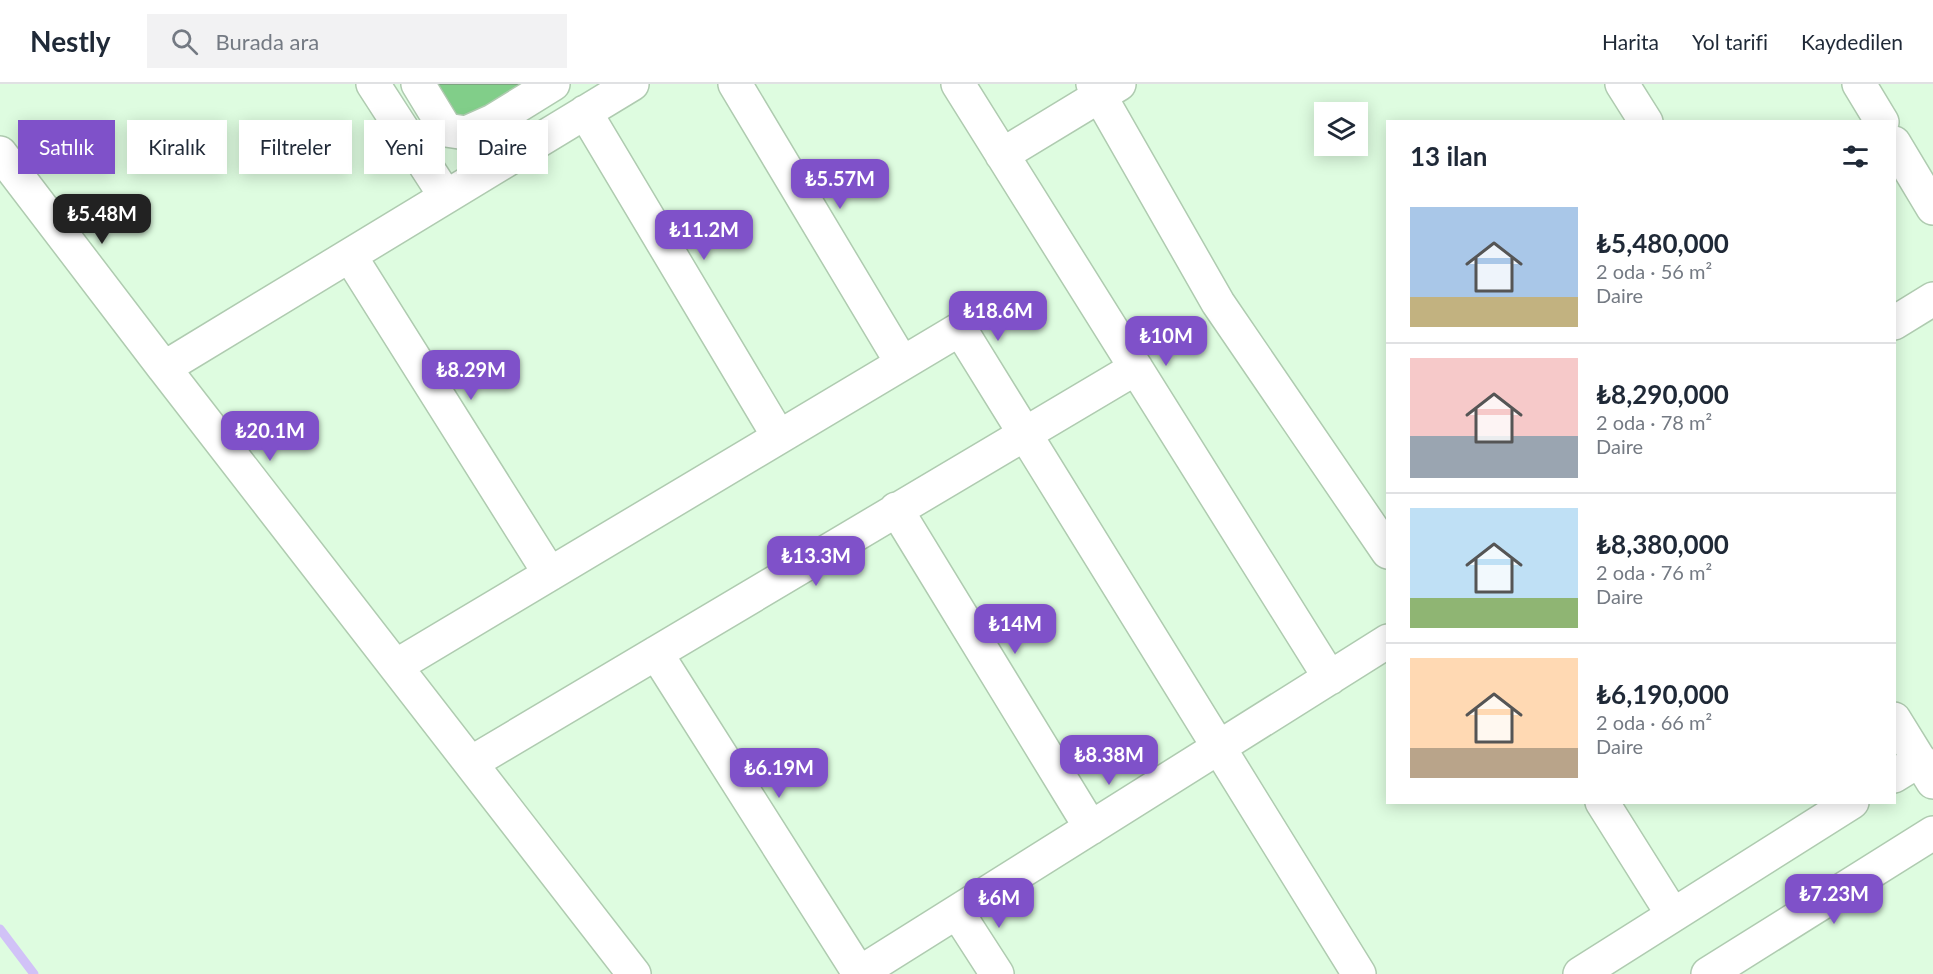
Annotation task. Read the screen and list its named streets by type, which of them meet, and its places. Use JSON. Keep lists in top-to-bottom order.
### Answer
{
  "page": {
    "header": "Nestly",
    "search": "Burada ara",
    "nav": ["Harita", "Yol tarifi", "Kaydedilen"],
    "chip": [
      "Satılık",
      "Kiralık",
      "Filtreler",
      "Yeni",
      "Daire"
    ],
    "heading": "13 ilan",
    "price": [
      "₺5.57M",
      "₺5.48M",
      "₺11.2M",
      "₺18.6M",
      "₺10M",
      "₺8.29M",
      "₺20.1M",
      "₺13.3M",
      "₺14M",
      "₺8.38M",
      "₺6.19M",
      "₺7.23M",
      "₺6M"
    ],
    "list": [
      {
        "name": "₺5,480,000",
        "note": "2 oda · 56 m² · Daire"
      },
      {
        "name": "₺8,290,000",
        "note": "2 oda · 78 m² · Daire"
      },
      {
        "name": "₺8,380,000",
        "note": "2 oda · 76 m² · Daire"
      },
      {
        "name": "₺6,190,000",
        "note": "2 oda · 66 m² · Daire"
      }
    ]
  }
}
